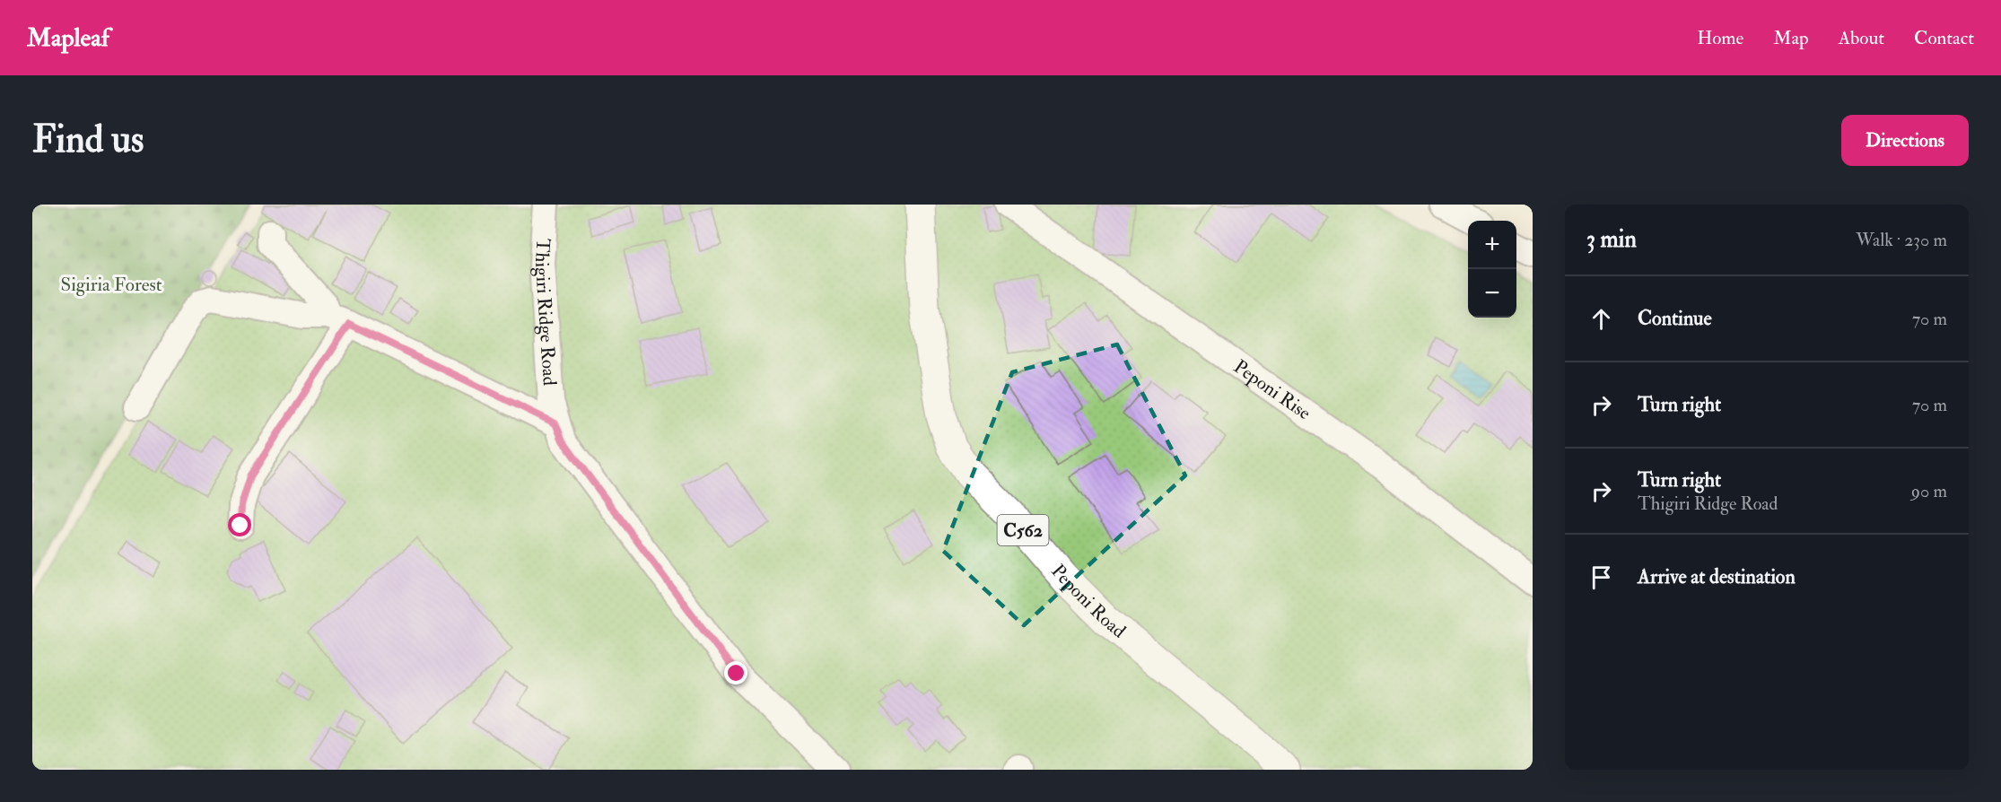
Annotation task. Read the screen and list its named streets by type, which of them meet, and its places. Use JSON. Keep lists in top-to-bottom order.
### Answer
{
  "streets": {
    "main road": ["C562", "Peponi Road"],
    "street": ["Thigiri Ridge Road", "Peponi Rise"]
  },
  "parks": ["Sigiria Forest"],
  "page": {
    "header": "Mapleaf",
    "nav": [
      "Home",
      "Map",
      "About",
      "Contact"
    ],
    "buttons": "Directions",
    "title": "Find us",
    "heading": ["3 min", "Walk · 230 m"],
    "map_buttons": ["+", "−"],
    "list": [
      ["Continue", "70 m"],
      ["Turn right", "70 m"],
      ["Turn right", "Thigiri Ridge Road", "90 m"],
      "Arrive at destination"
    ]
  }
}
